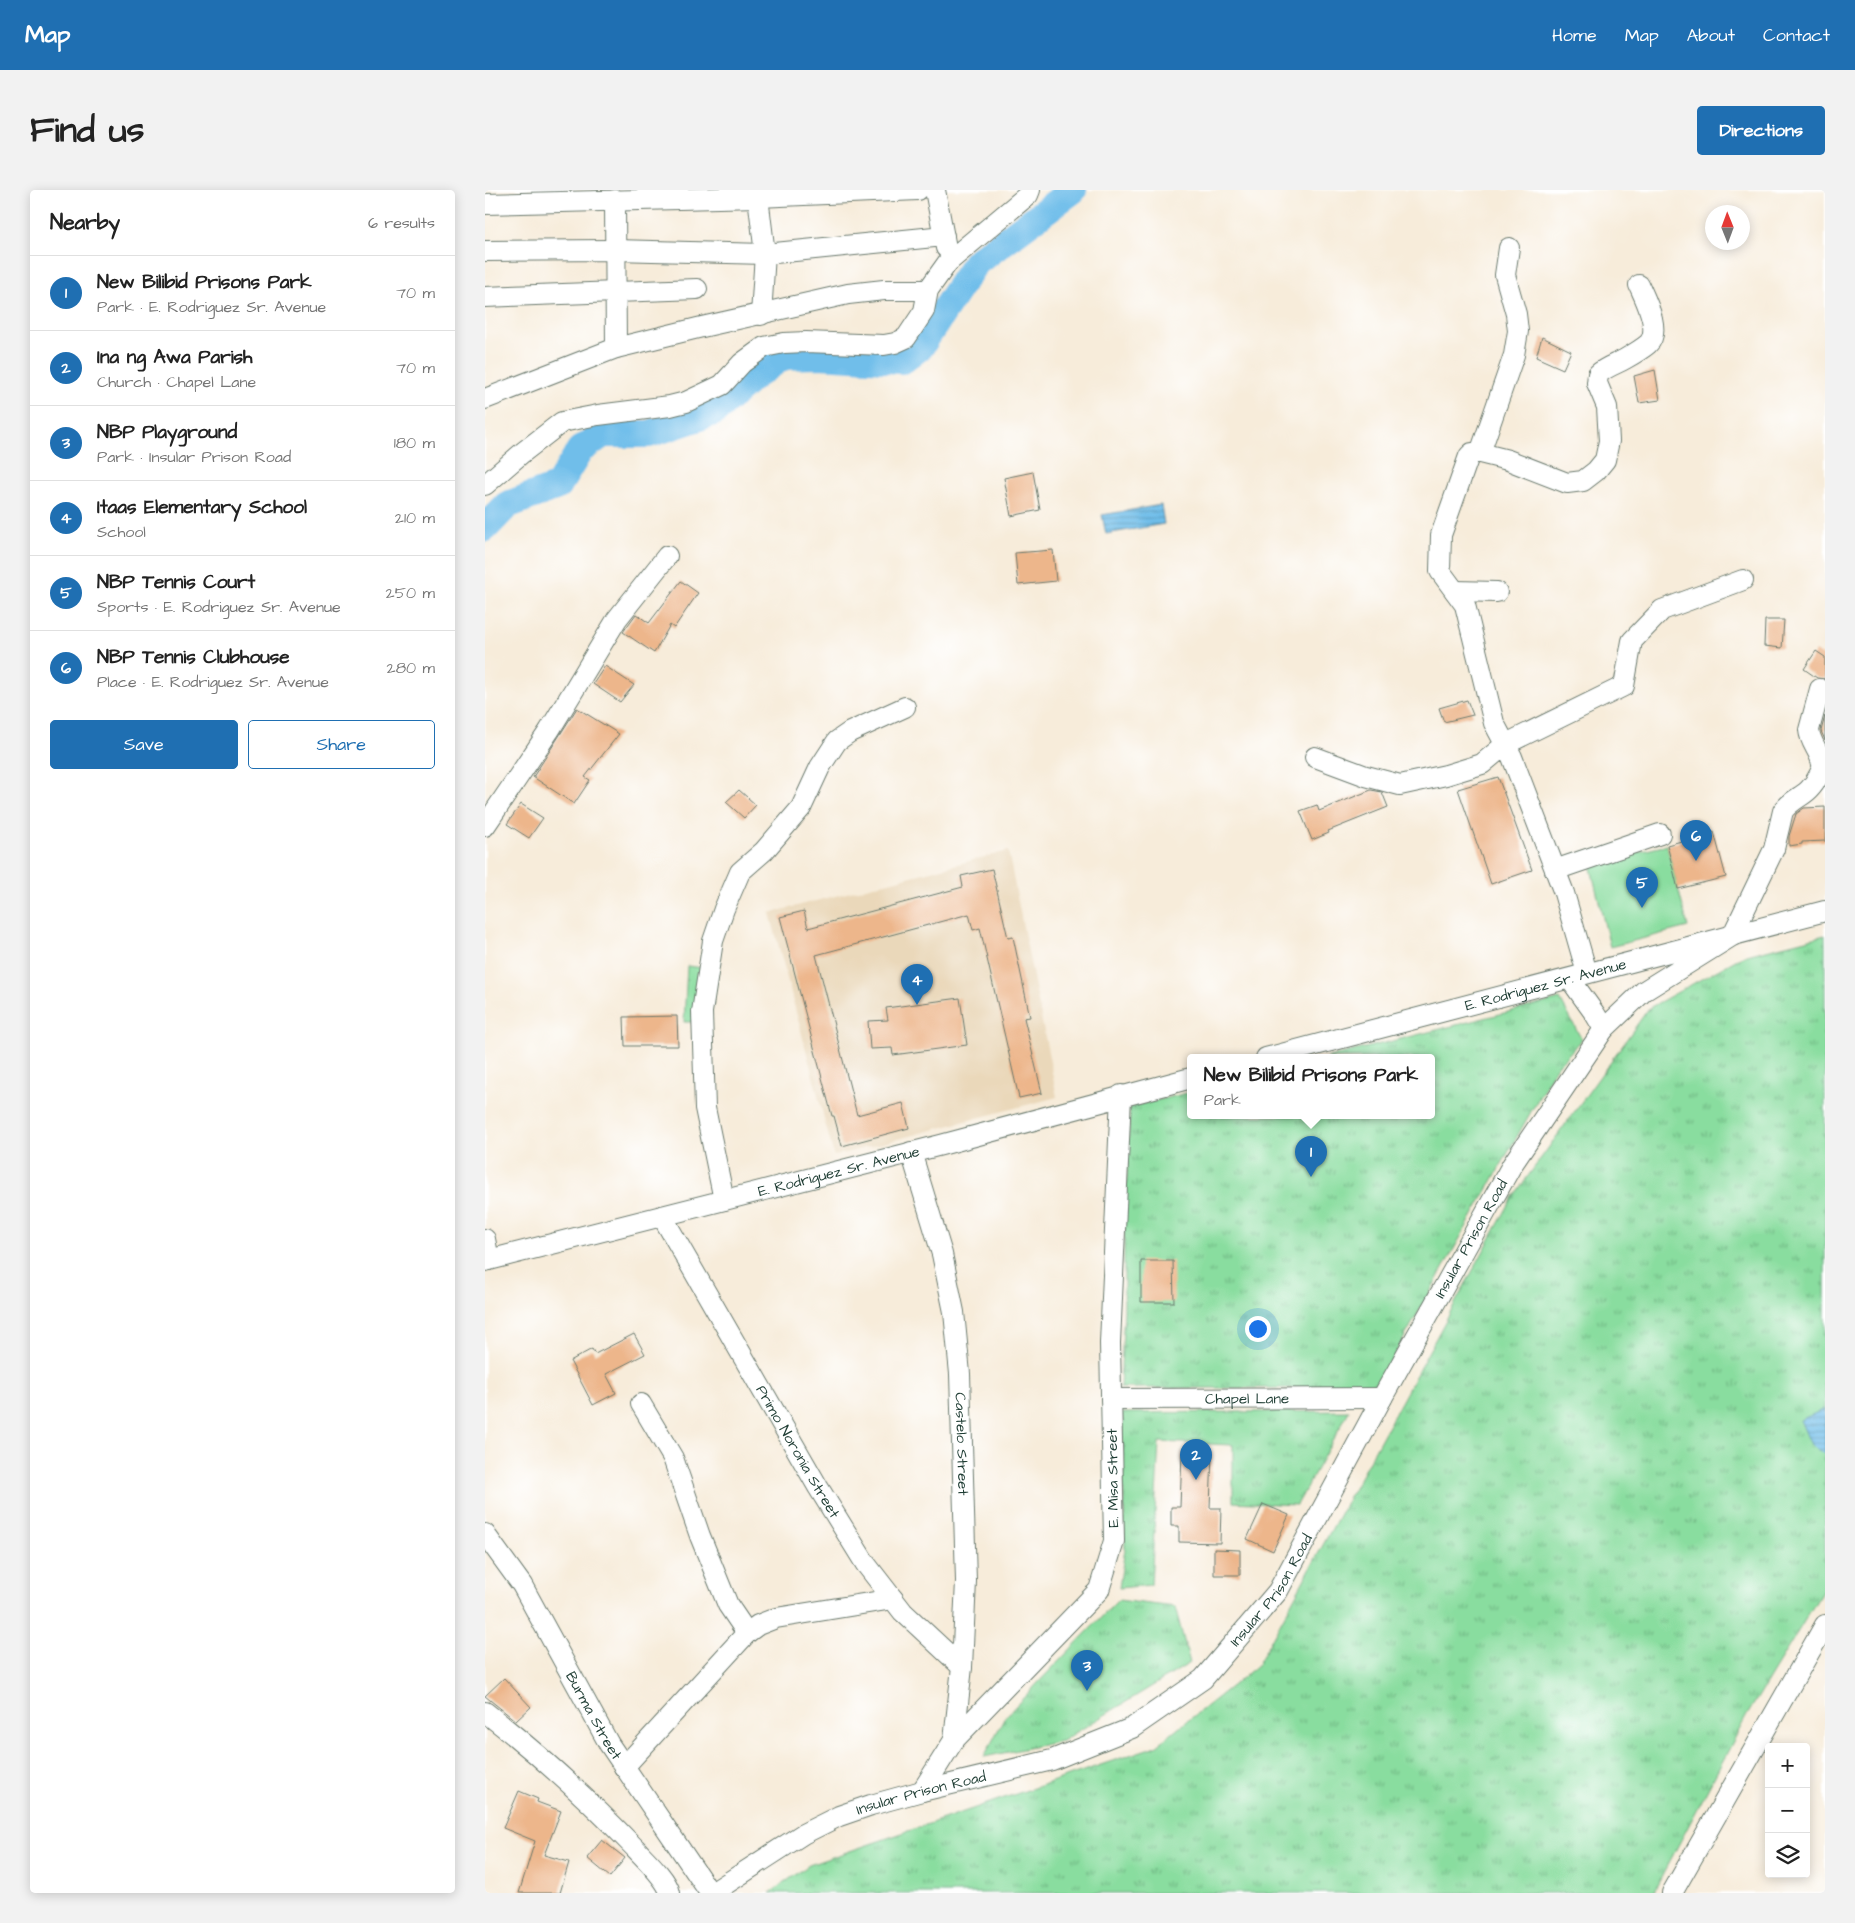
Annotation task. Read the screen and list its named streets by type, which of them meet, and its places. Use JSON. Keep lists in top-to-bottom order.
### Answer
{
  "streets": {
    "street": [
      "E. Rodriguez Sr. Avenue",
      "Insular Prison Road",
      "Chapel Lane",
      "Castelo Street",
      "Primo Noronia Street",
      "E. Misa Street",
      "Burma Street"
    ]
  },
  "crossings": [
    ["E. Rodriguez Sr. Avenue", "Insular Prison Road"],
    ["E. Rodriguez Sr. Avenue", "Castelo Street"],
    ["E. Rodriguez Sr. Avenue", "Primo Noronia Street"],
    ["E. Rodriguez Sr. Avenue", "E. Misa Street"],
    ["Insular Prison Road", "Chapel Lane"],
    ["Insular Prison Road", "E. Misa Street"],
    ["Insular Prison Road", "Burma Street"],
    ["Chapel Lane", "E. Misa Street"],
    ["Castelo Street", "Primo Noronia Street"],
    ["Castelo Street", "E. Misa Street"]
  ],
  "north": "top",
  "page": {
    "header": "Map",
    "nav": [
      "Home",
      "Map",
      "About",
      "Contact"
    ],
    "title": "Find us",
    "buttons": [
      "Directions",
      ["Save", "Share"]
    ],
    "heading": ["Nearby", "6 results"],
    "list": [
      {
        "mark": "1",
        "name": "New Bilibid Prisons Park",
        "note": "Park · E. Rodriguez Sr. Avenue",
        "value": "70 m"
      },
      {
        "mark": "2",
        "name": "Ina ng Awa Parish",
        "note": "Church · Chapel Lane",
        "value": "70 m"
      },
      {
        "mark": "3",
        "name": "NBP Playground",
        "note": "Park · Insular Prison Road",
        "value": "180 m"
      },
      {
        "mark": "4",
        "name": "Itaas Elementary School",
        "note": "School",
        "value": "210 m"
      },
      {
        "mark": "5",
        "name": "NBP Tennis Court",
        "note": "Sports · E. Rodriguez Sr. Avenue",
        "value": "250 m"
      },
      {
        "mark": "6",
        "name": "NBP Tennis Clubhouse",
        "note": "Place · E. Rodriguez Sr. Avenue",
        "value": "280 m"
      }
    ],
    "pins": [
      "6",
      "5",
      "4",
      "1",
      "2",
      "3"
    ],
    "popup": ["New Bilibid Prisons Park", "Park"],
    "map_buttons": ["+", "−"]
  }
}
